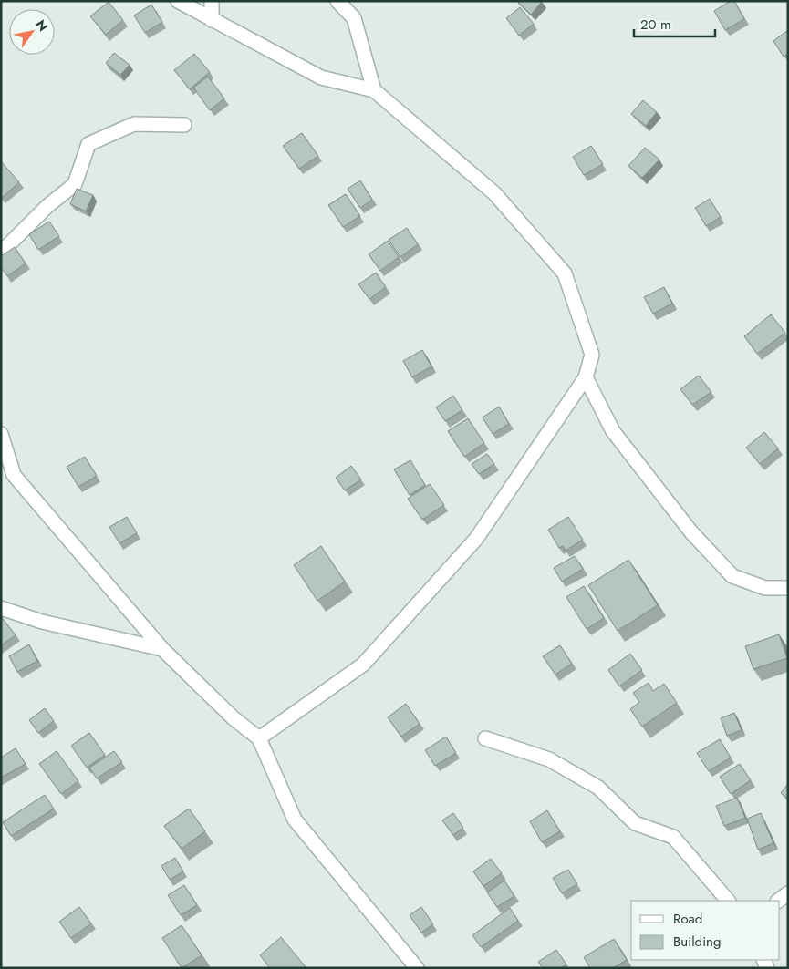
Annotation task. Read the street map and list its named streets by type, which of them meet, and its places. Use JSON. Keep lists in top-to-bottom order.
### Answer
{
  "legend": ["Road", "Building"],
  "scale_bar": "20 m",
  "north": "top right"
}
